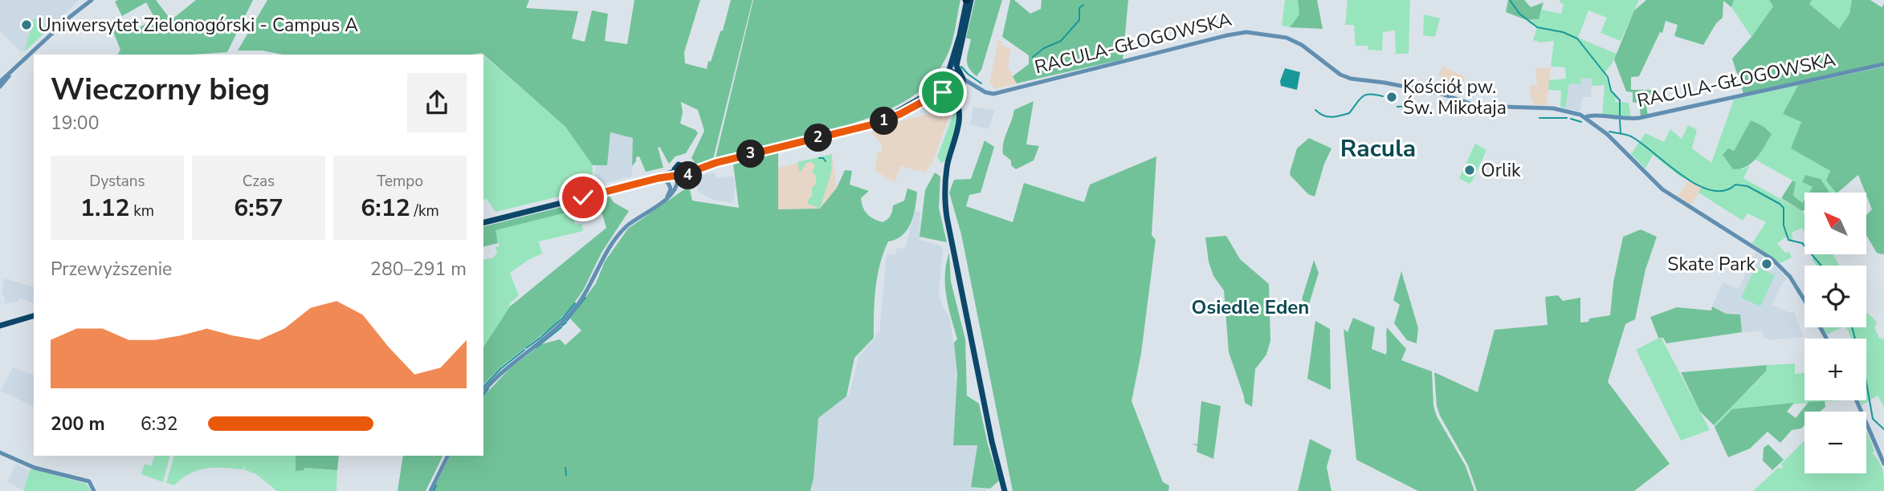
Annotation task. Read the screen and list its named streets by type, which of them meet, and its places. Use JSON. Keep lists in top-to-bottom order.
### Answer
{
  "streets": {
    "street": ["RACULA-GŁOGOWSKA"]
  },
  "districts": ["Racula", "Osiedle Eden"],
  "places": [
    "Uniwersytet Zielonogórski - Campus A",
    "Kościół pw. Św. Mikołaja",
    "Orlik",
    "Skate Park"
  ],
  "north": "top left",
  "page": {
    "heading": ["Wieczorny bieg", "19:00"],
    "pins": [
      "1",
      "2",
      "3",
      "4"
    ],
    "stats": [
      ["Dystans", "1.12 km"],
      ["Czas", "6:57"],
      ["Tempo", "6:12 /km"]
    ],
    "map_buttons": ["+", "−"],
    "chart": ["Przewyższenie", "280–291 m"],
    "list": [
      {
        "name": "200 m",
        "note": "6:32"
      }
    ]
  }
}
